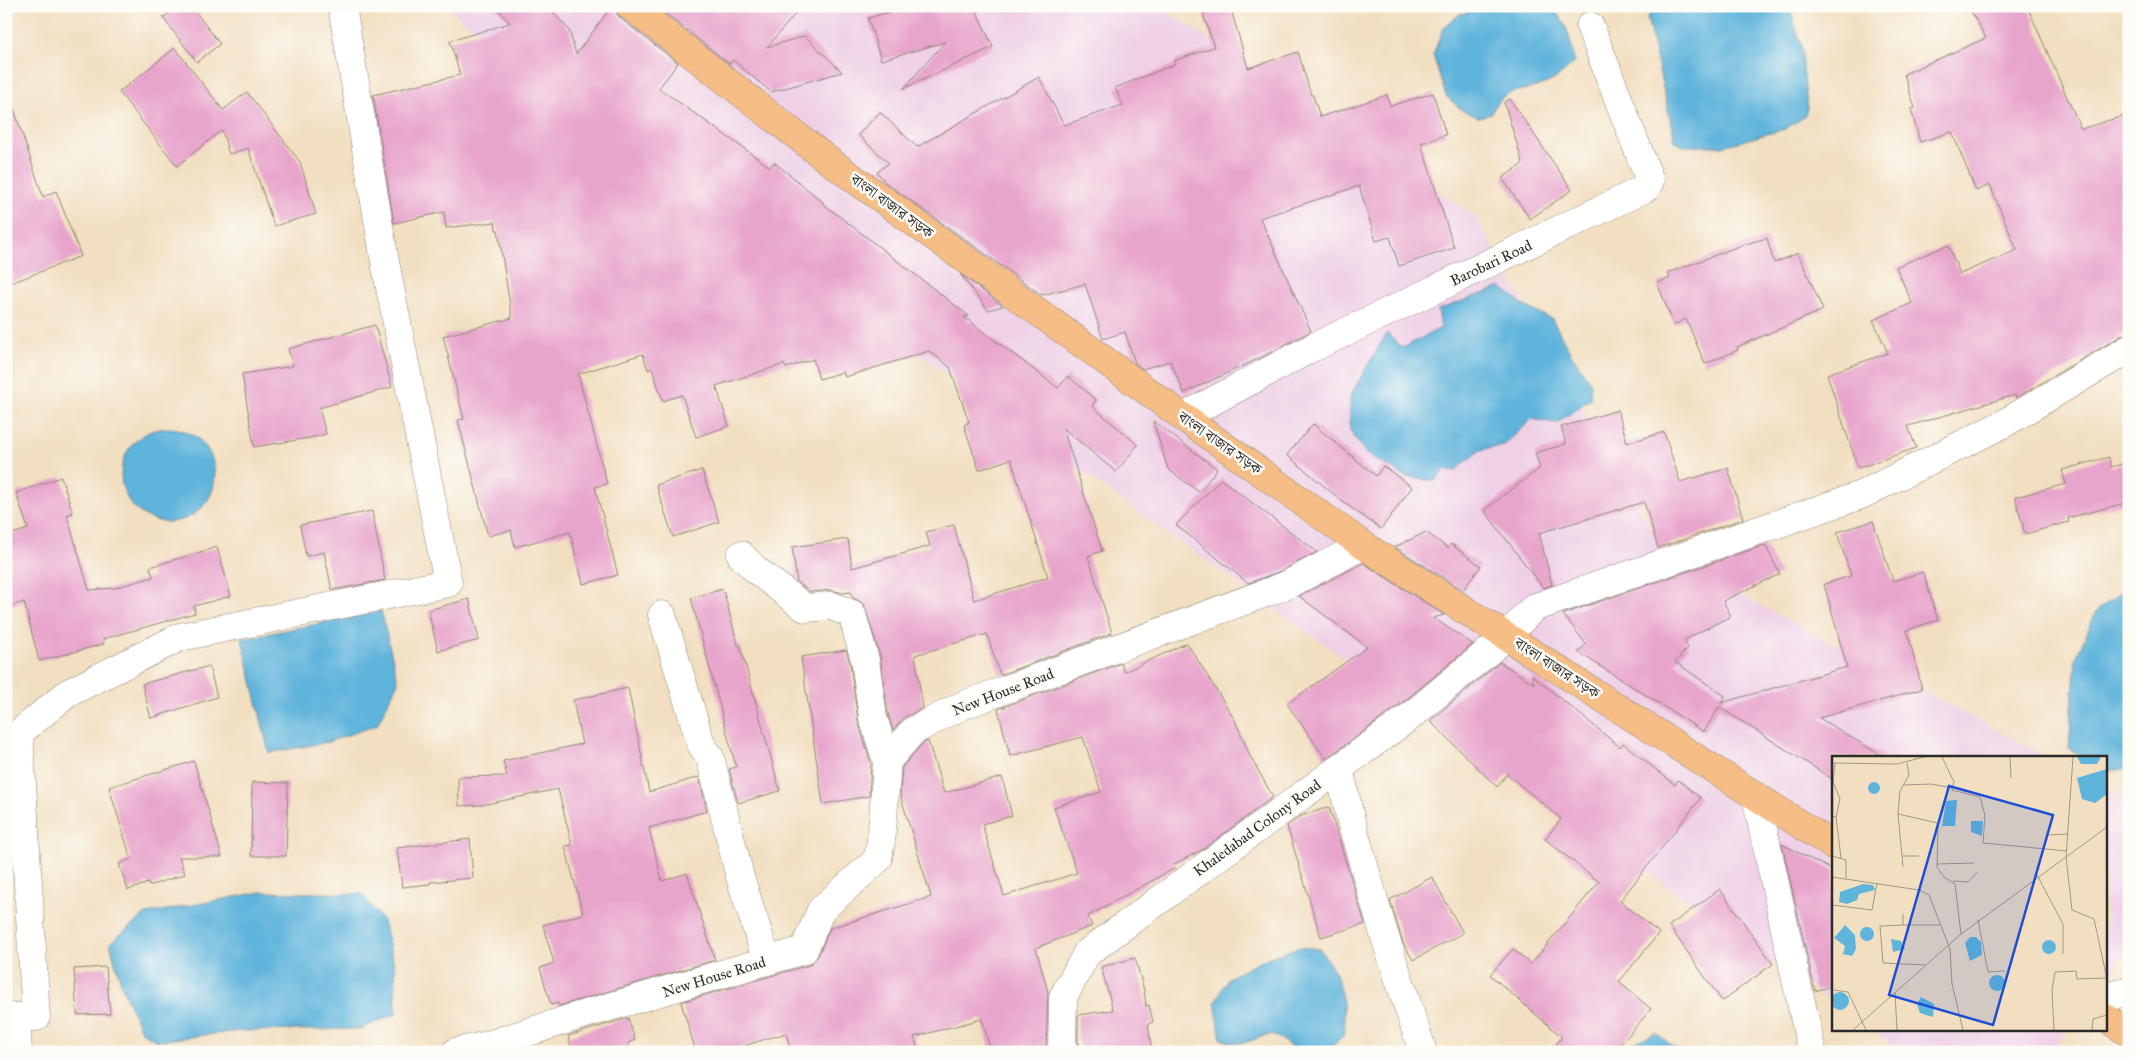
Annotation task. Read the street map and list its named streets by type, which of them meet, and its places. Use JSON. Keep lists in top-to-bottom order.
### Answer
{
  "streets": {
    "main road": ["বাংলা বাজার সড়ক"],
    "street": ["Barobari Road", "New House Road", "Khaledabad Colony Road"]
  },
  "crossings": [
    ["বাংলা বাজার সড়ক", "Barobari Road"],
    ["বাংলা বাজার সড়ক", "New House Road"],
    ["বাংলা বাজার সড়ক", "Khaledabad Colony Road"]
  ]
}
